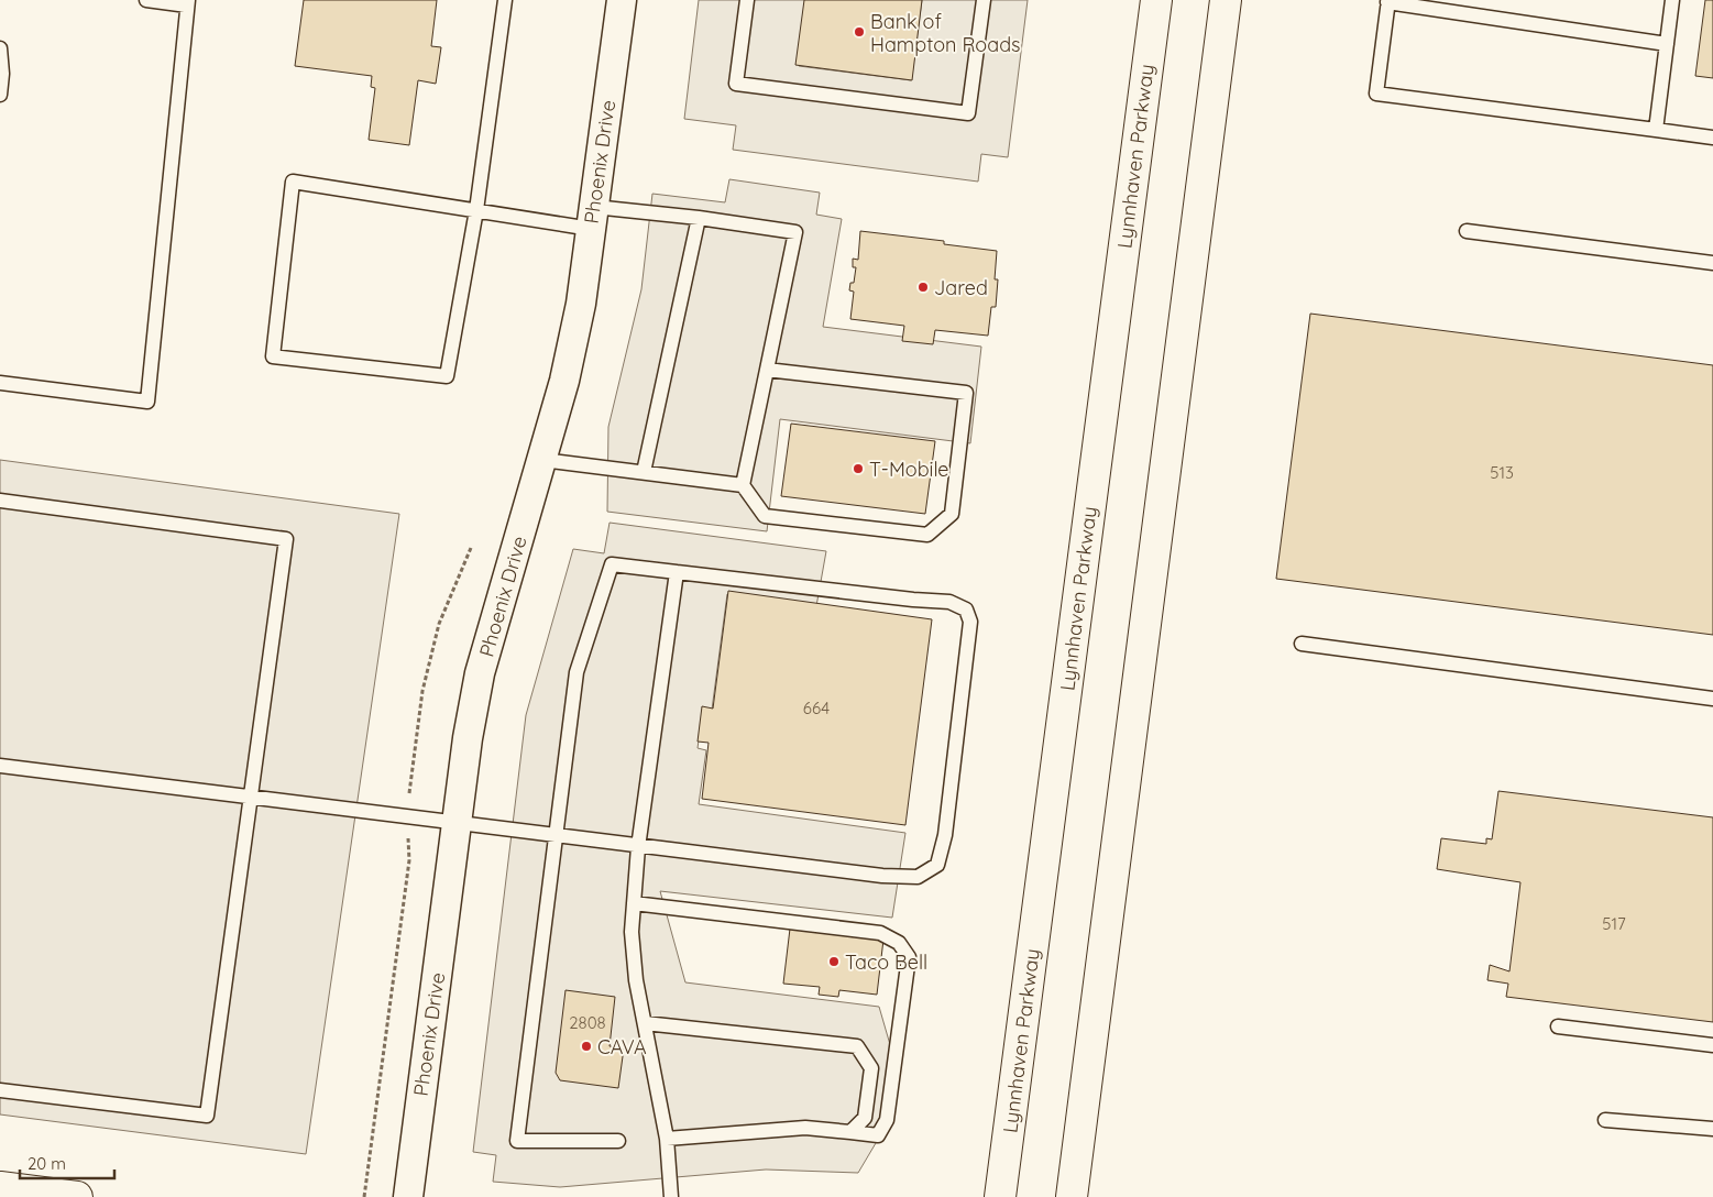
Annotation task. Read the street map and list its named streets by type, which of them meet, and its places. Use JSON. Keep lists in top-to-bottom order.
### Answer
{
  "streets": {
    "main road": ["Lynnhaven Parkway"],
    "street": ["Phoenix Drive"]
  },
  "places": [
    "Bank of Hampton Roads",
    "Jared",
    "T-Mobile",
    "Taco Bell",
    "CAVA"
  ],
  "house_numbers": [
    "513",
    "664",
    "517",
    "2808"
  ],
  "scale_bar": "20 m"
}
